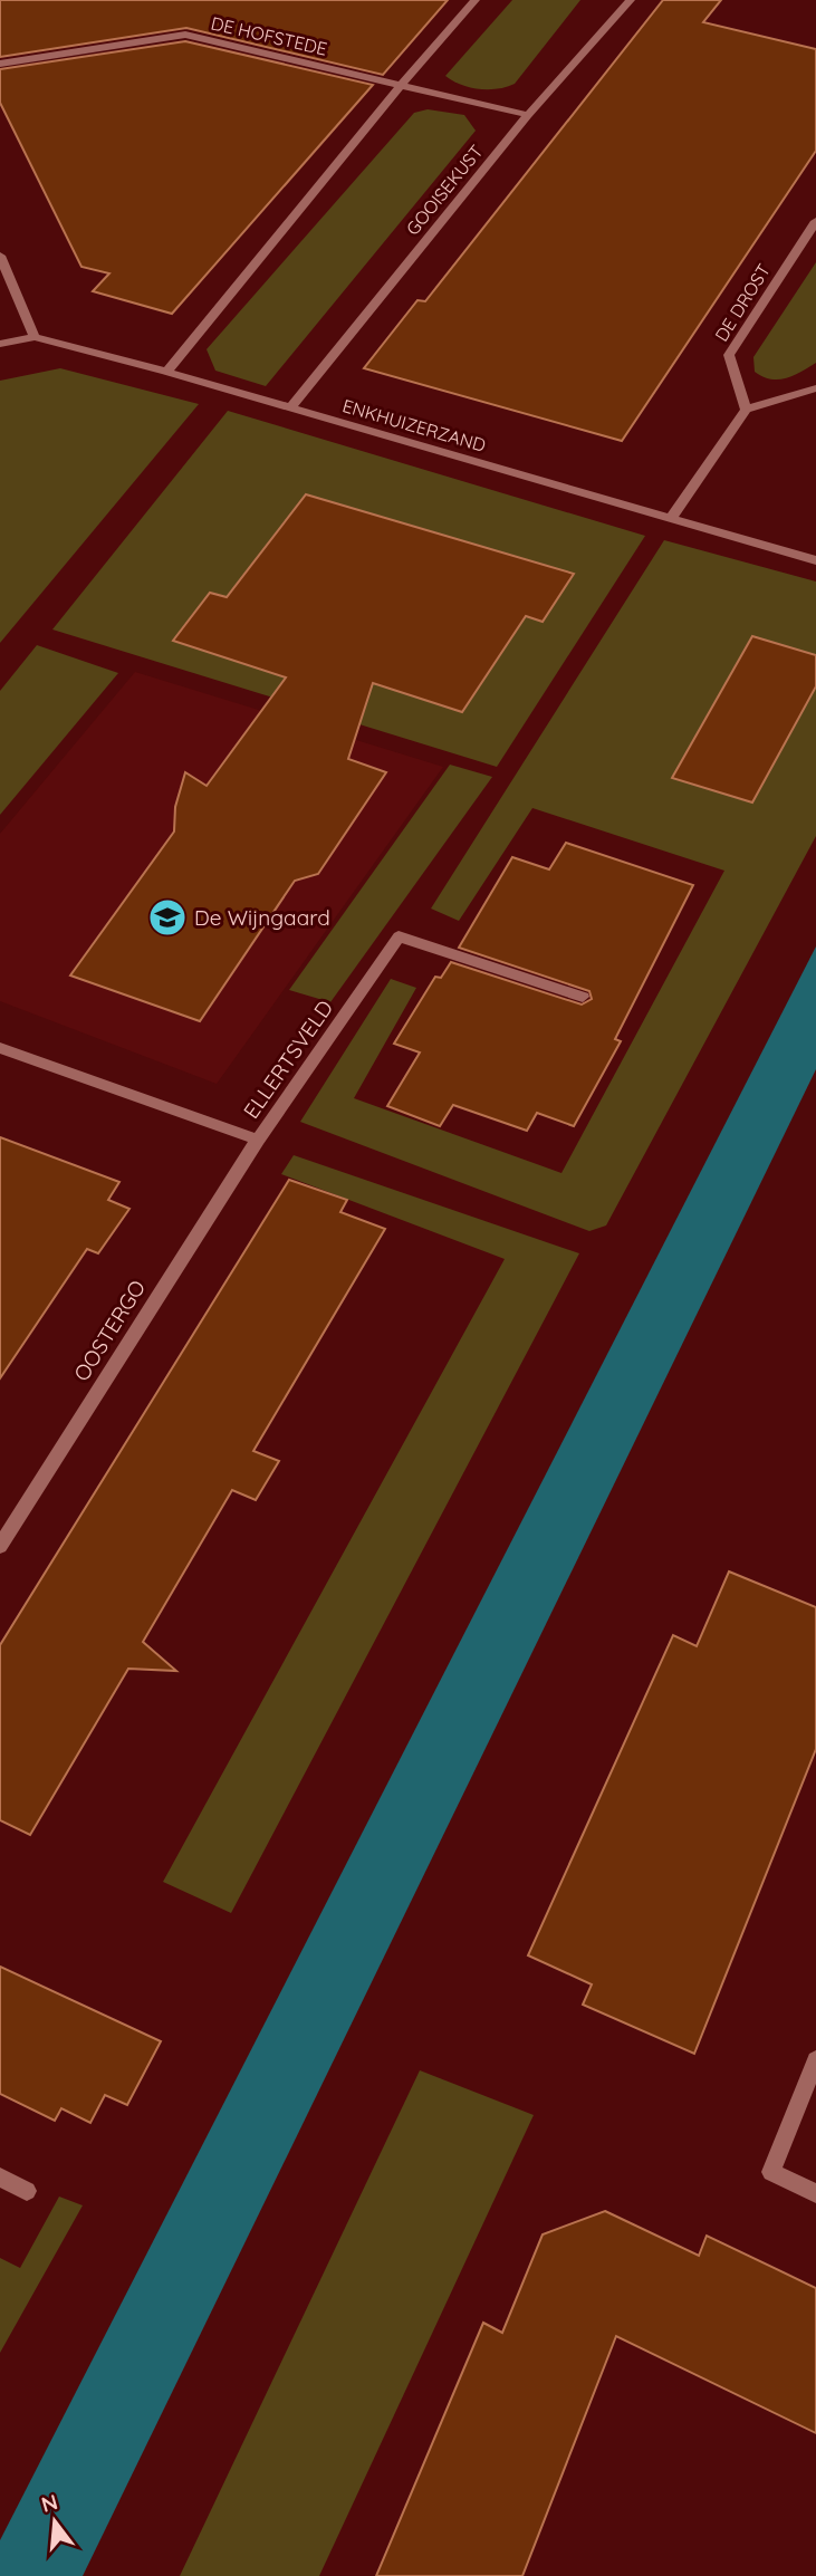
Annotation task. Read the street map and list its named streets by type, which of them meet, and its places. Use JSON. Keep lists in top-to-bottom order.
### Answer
{
  "streets": {
    "street": [
      "DE HOFSTEDE",
      "GOOISEKUST",
      "DE DROST",
      "ENKHUIZERZAND",
      "ELLERTSVELD",
      "OOSTERGO"
    ]
  },
  "crossings": [
    ["DE HOFSTEDE", "GOOISEKUST"],
    ["GOOISEKUST", "ENKHUIZERZAND"],
    ["ELLERTSVELD", "OOSTERGO"]
  ],
  "places": {
    "school or university": ["De Wijngaard"]
  },
  "north": "top"
}
